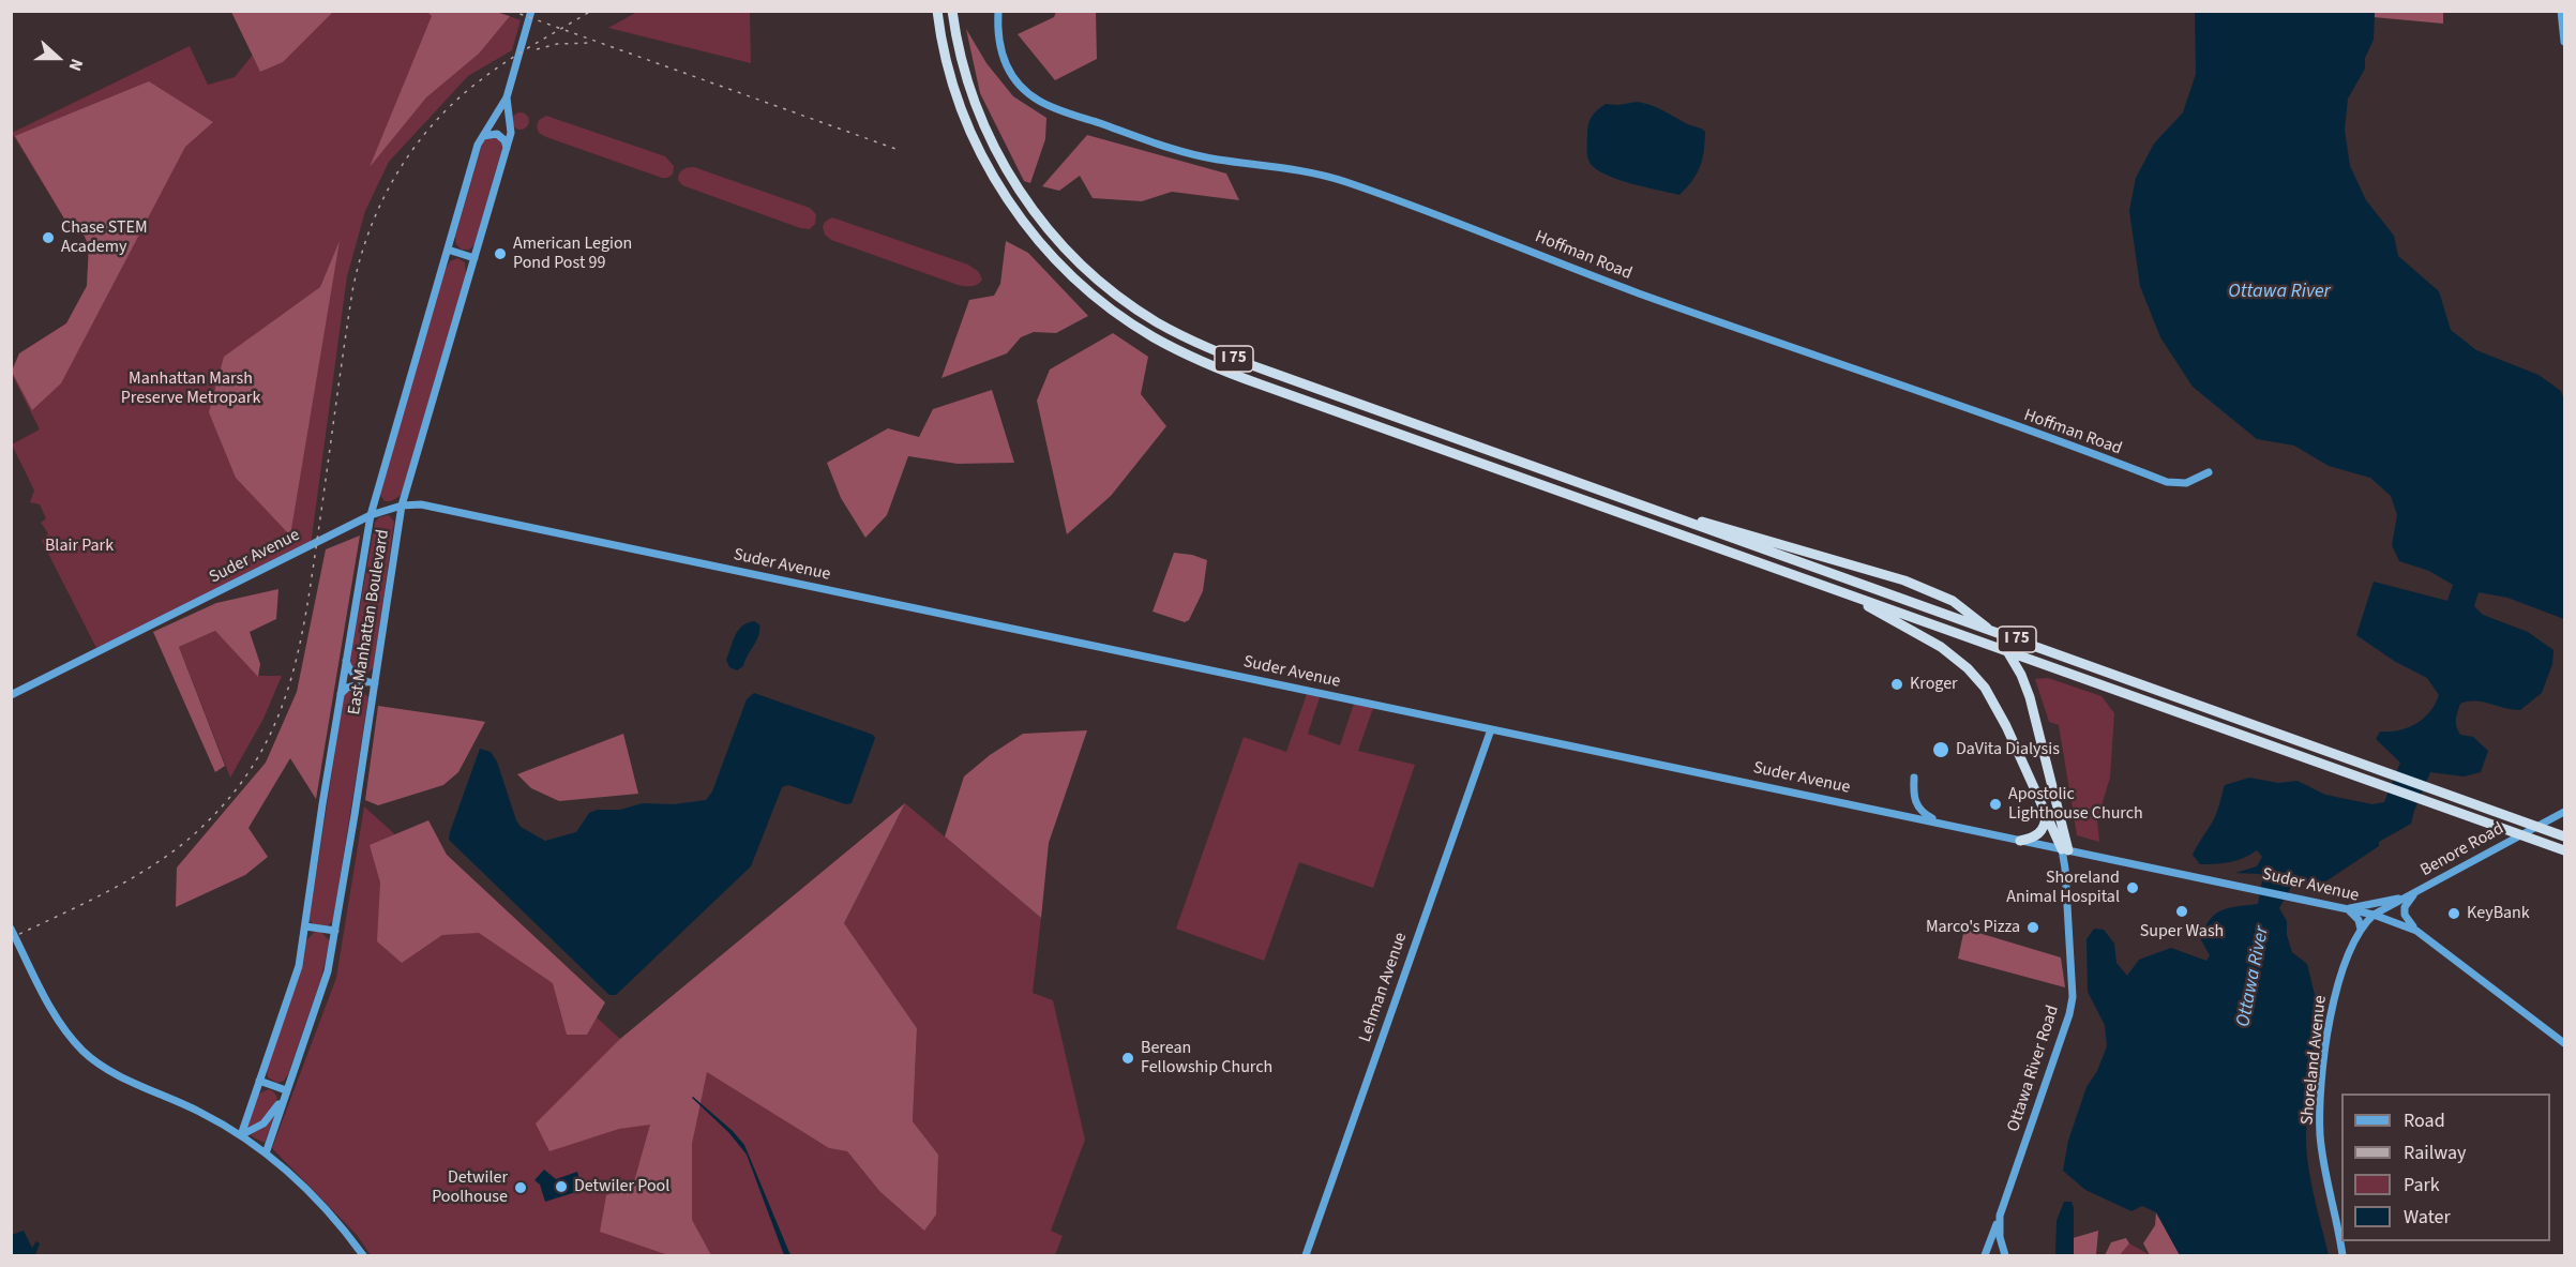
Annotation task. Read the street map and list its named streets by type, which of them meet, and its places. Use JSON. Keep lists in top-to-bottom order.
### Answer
{
  "streets": {
    "highway": ["I 75"],
    "street": [
      "Hoffman Road",
      "Suder Avenue",
      "East Manhattan Boulevard",
      "Benore Road",
      "Lehman Avenue",
      "Shoreland Avenue",
      "Ottawa River Road"
    ]
  },
  "crossings": [
    ["Suder Avenue", "East Manhattan Boulevard"],
    ["Suder Avenue", "Benore Road"],
    ["Suder Avenue", "Lehman Avenue"],
    ["Suder Avenue", "Shoreland Avenue"],
    ["Suder Avenue", "Ottawa River Road"],
    ["Benore Road", "Shoreland Avenue"]
  ],
  "water": ["Ottawa River"],
  "parks": ["Manhattan Marsh Preserve Metropark", "Blair Park"],
  "places": [
    "Chase STEM Academy",
    "American Legion Pond Post 99",
    "Kroger",
    "DaVita Dialysis",
    "Apostolic Lighthouse Church",
    "Shoreland Animal Hospital",
    "Super Wash",
    "KeyBank",
    "Marco's Pizza",
    "Berean Fellowship Church",
    "Detwiler Pool",
    "Detwiler Poolhouse"
  ],
  "legend": [
    "Road",
    "Railway",
    "Park",
    "Water"
  ],
  "north": "right"
}
